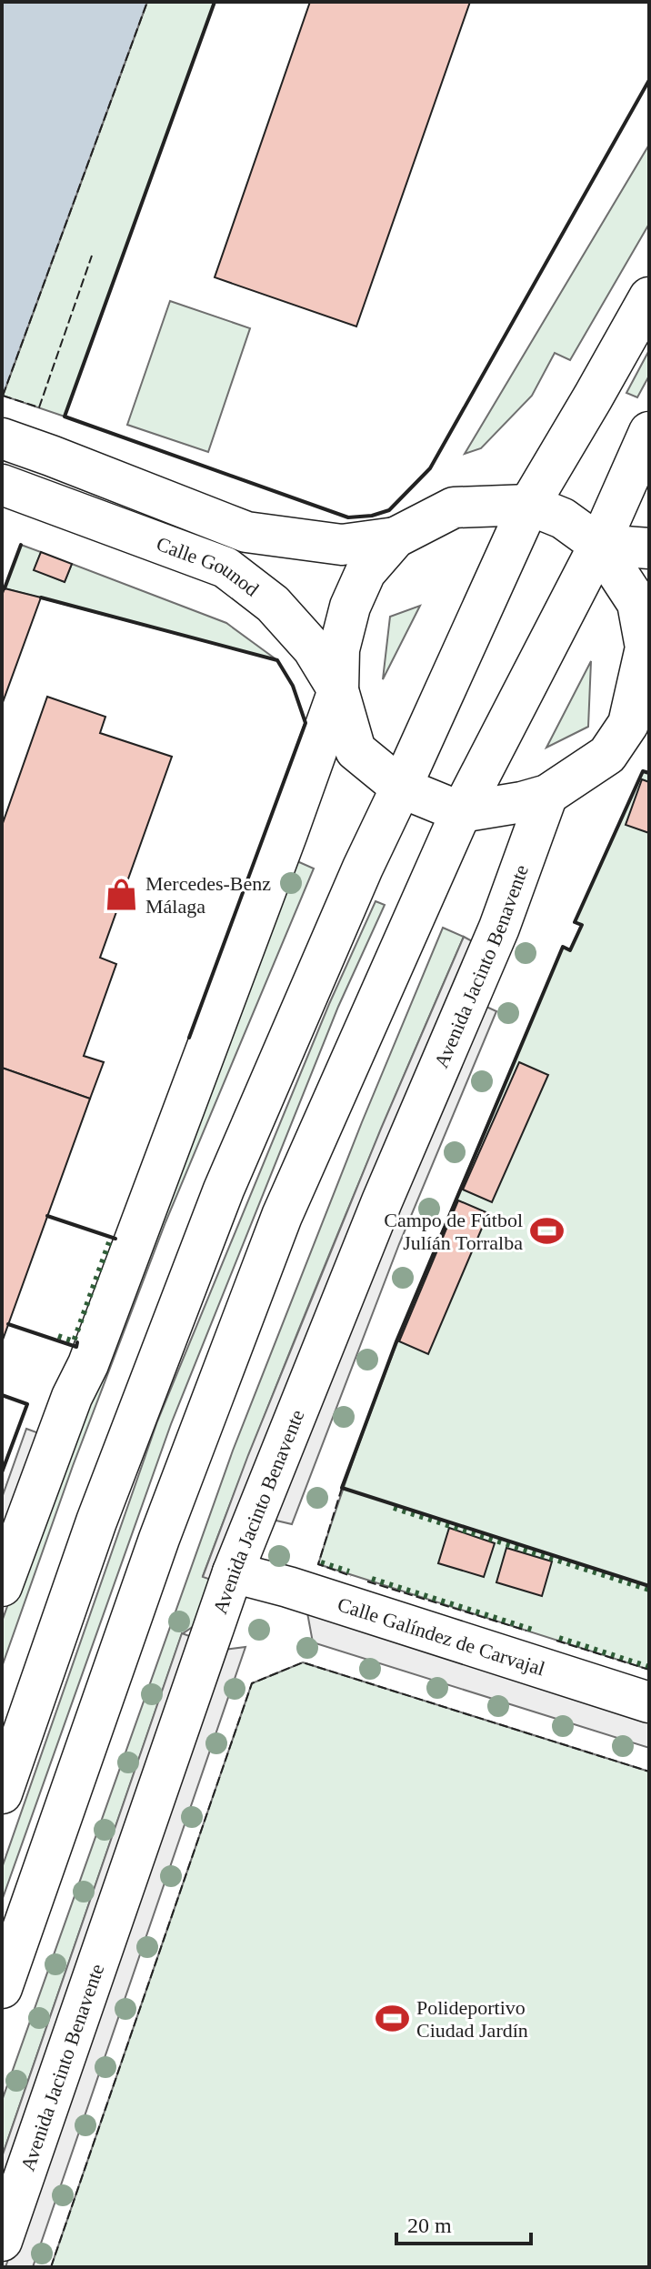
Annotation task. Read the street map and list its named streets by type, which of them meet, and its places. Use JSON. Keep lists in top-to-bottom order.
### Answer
{
  "streets": {
    "main road": ["Calle Gounod", "Avenida Jacinto Benavente", "Calle Galíndez de Carvajal"]
  },
  "crossings": [
    ["Avenida Jacinto Benavente", "Calle Galíndez de Carvajal"]
  ],
  "places": {
    "shop": ["Mercedes-Benz Málaga"],
    "sports": ["Campo de Fútbol Julíán Torralba", "Polideportivo Ciudad Jardín"]
  },
  "scale_bar": "20 m"
}
